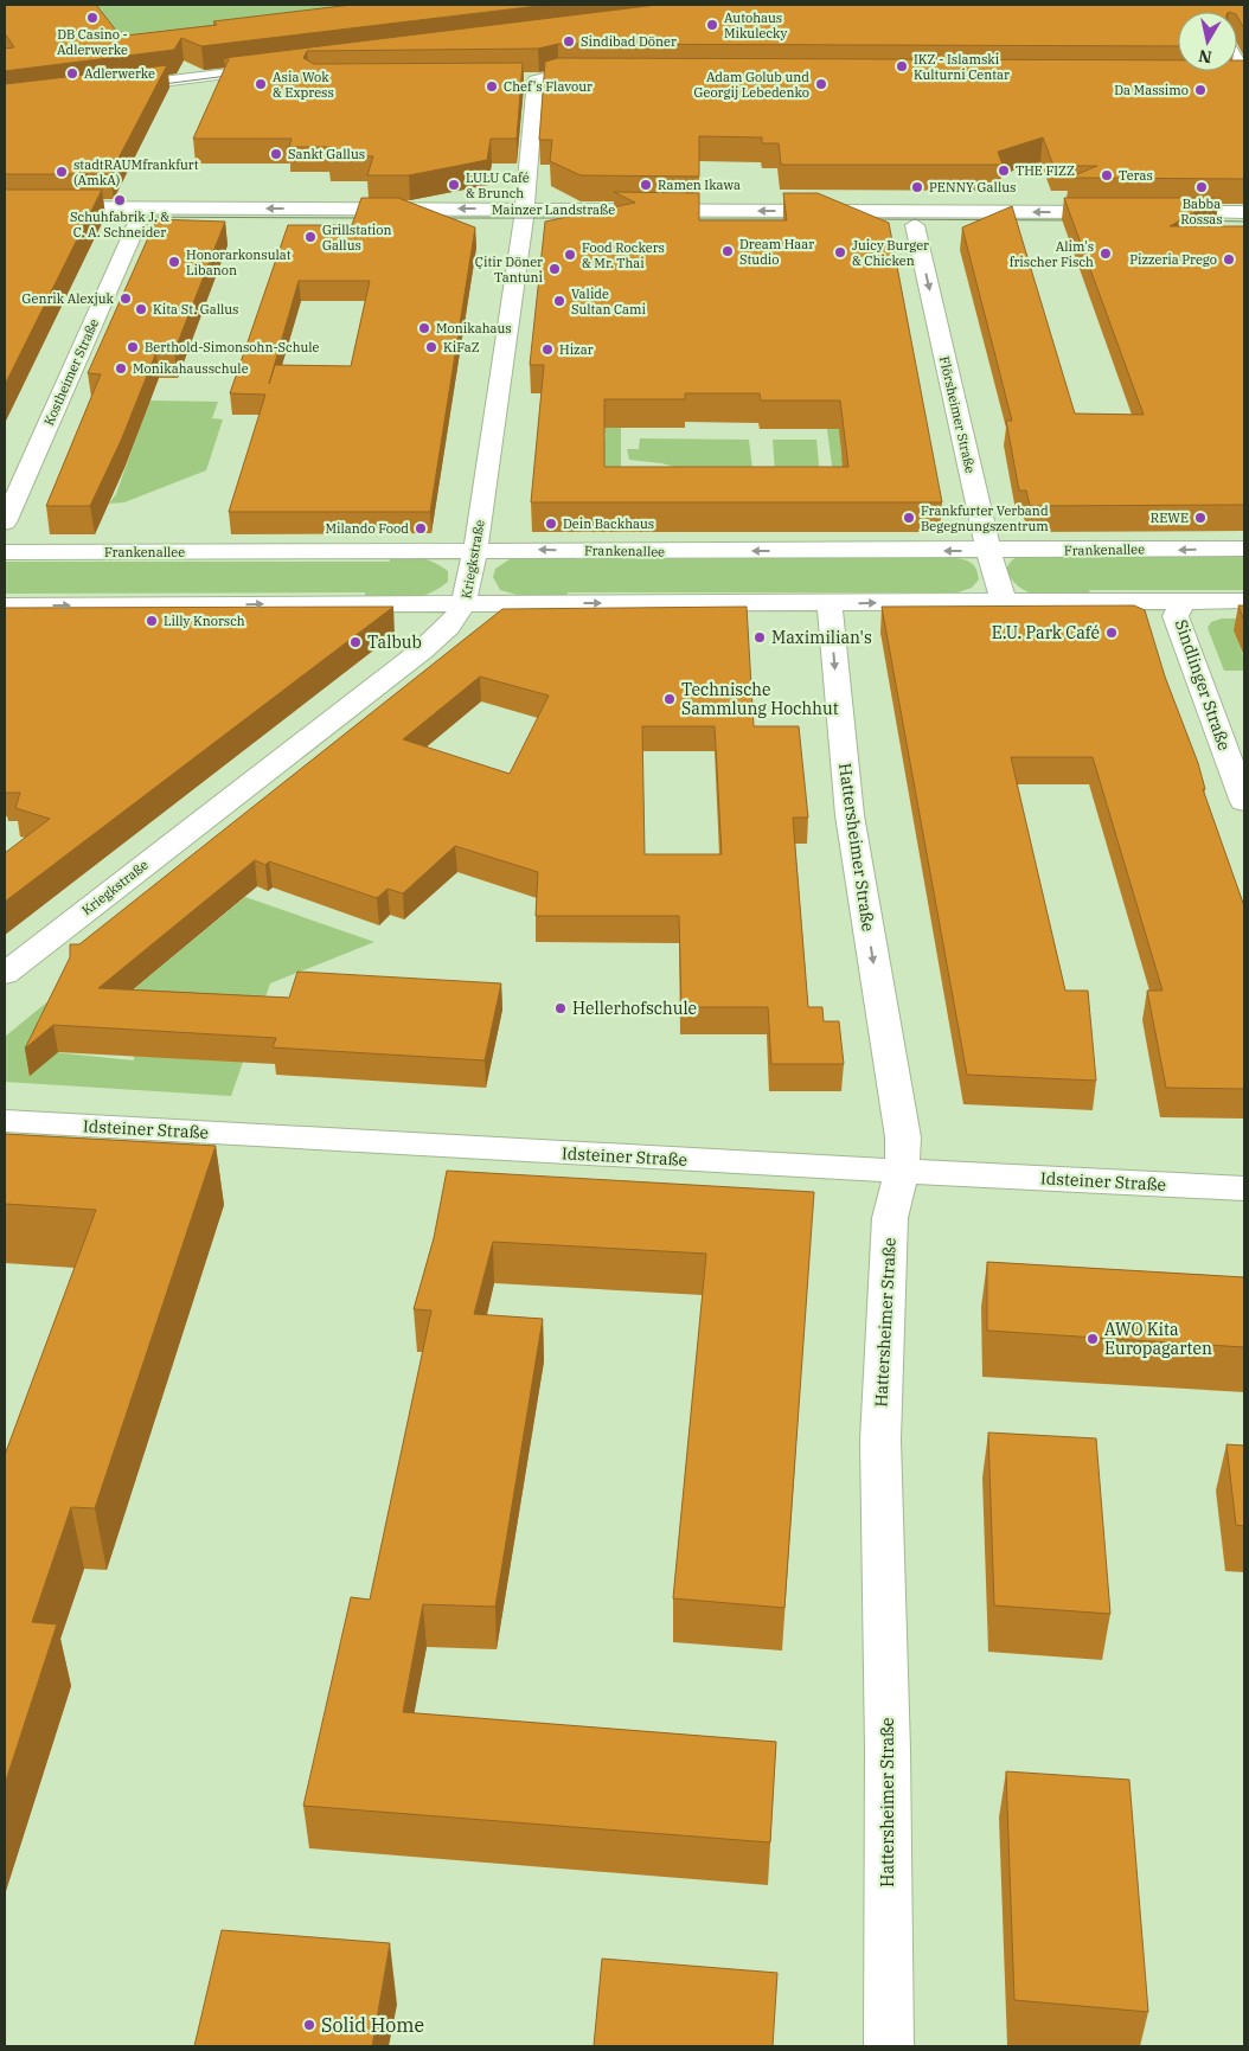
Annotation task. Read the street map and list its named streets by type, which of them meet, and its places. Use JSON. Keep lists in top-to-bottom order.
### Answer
{
  "streets": {
    "street": [
      "Mainzer Landstraße",
      "Kostheimer Straße",
      "Flörsheimer Straße",
      "Frankenallee",
      "Kriegkstraße",
      "Sindlinger Straße",
      "Hattersheimer Straße",
      "Idsteiner Straße"
    ]
  },
  "crossings": [
    ["Mainzer Landstraße", "Kostheimer Straße"],
    ["Mainzer Landstraße", "Flörsheimer Straße"],
    ["Mainzer Landstraße", "Kriegkstraße"],
    ["Flörsheimer Straße", "Frankenallee"],
    ["Frankenallee", "Kriegkstraße"],
    ["Hattersheimer Straße", "Idsteiner Straße"]
  ],
  "one_way": ["Flörsheimer Straße", "Hattersheimer Straße"],
  "places": [
    "DB Casino - Adlerwerke",
    "Autohaus Mikulecky",
    "Sindibad Döner",
    "IKZ - Islamski Kulturni Centar",
    "Adlerwerke",
    "Asia Wok & Express",
    "Adam Golub und Georgij Lebedenko",
    "Chef's Flavour",
    "Da Massimo",
    "Sankt Gallus",
    "THE FIZZ",
    "stadtRAUMfrankfurt (AmkA)",
    "Teras",
    "LULU Café & Brunch",
    "Ramen Ikawa",
    "PENNY Gallus",
    "Babba Rossas",
    "Schuhfabrik J. & C. A. Schneider",
    "Grillstation Gallus",
    "Dream Haar Studio",
    "Juicy Burger & Chicken",
    "Alim's frischer Fisch",
    "Food Rockers & Mr. Thai",
    "Pizzeria Prego",
    "Honorarkonsulat Libanon",
    "Çitir Döner Tantuni",
    "Genrik Alexjuk",
    "Valide Sultan Cami",
    "Kita St. Gallus",
    "Monikahaus",
    "Berthold-Simonsohn-Schule",
    "KiFaZ",
    "Hizar",
    "Monikahausschule",
    "Frankfurter Verband Begegnungszentrum",
    "REWE",
    "Dein Backhaus",
    "Milando Food",
    "Lilly Knorsch",
    "E.U. Park Café",
    "Maximilian's",
    "Talbub",
    "Technische Sammlung Hochhut",
    "Hellerhofschule",
    "AWO Kita Europagarten",
    "Solid Home"
  ],
  "north": "bottom"
}
